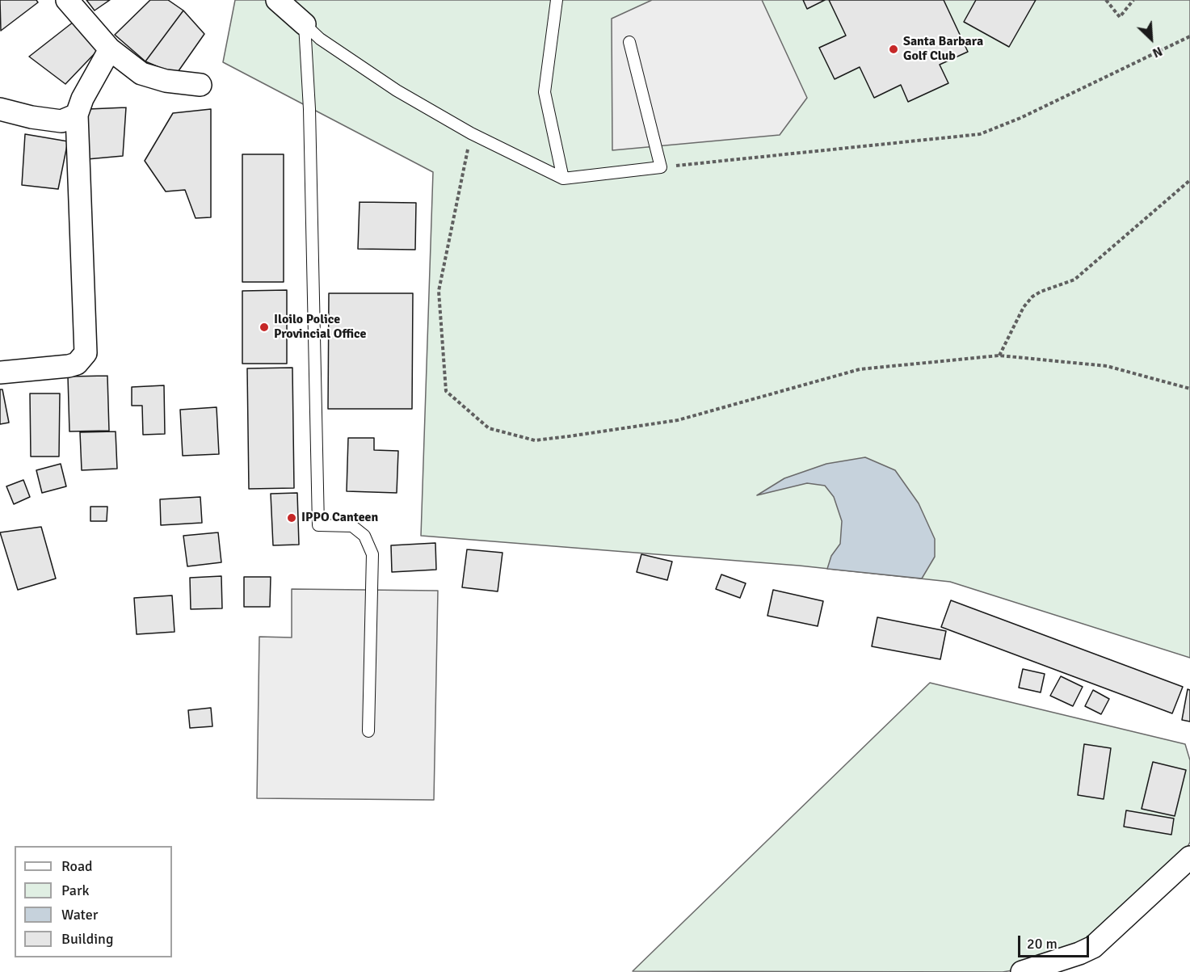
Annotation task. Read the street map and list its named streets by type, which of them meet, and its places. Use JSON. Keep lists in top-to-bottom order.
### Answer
{
  "places": ["Santa Barbara Golf Club", "Iloilo Police Provincial Office", "IPPO Canteen"],
  "legend": [
    "Road",
    "Park",
    "Water",
    "Building"
  ],
  "scale_bar": "20 m",
  "north": "bottom right"
}
